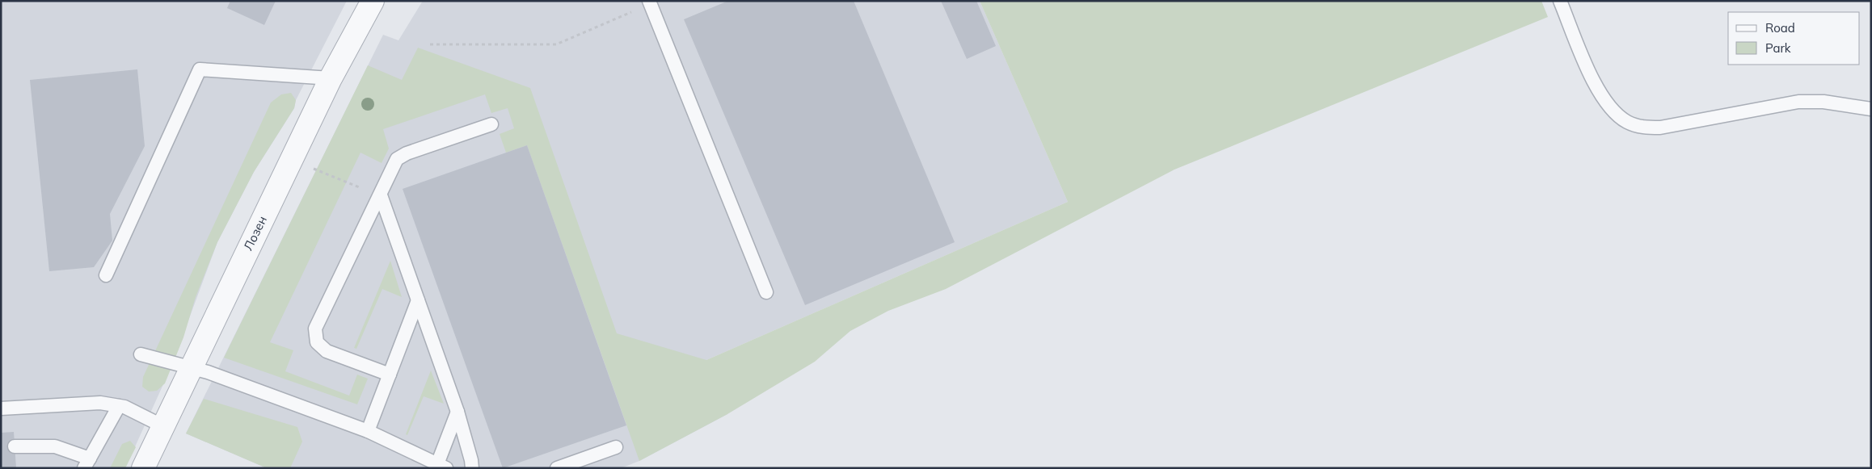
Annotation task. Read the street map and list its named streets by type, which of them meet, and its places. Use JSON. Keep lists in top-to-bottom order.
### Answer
{
  "streets": {
    "street": ["Лозен"]
  },
  "legend": ["Road", "Park"]
}
